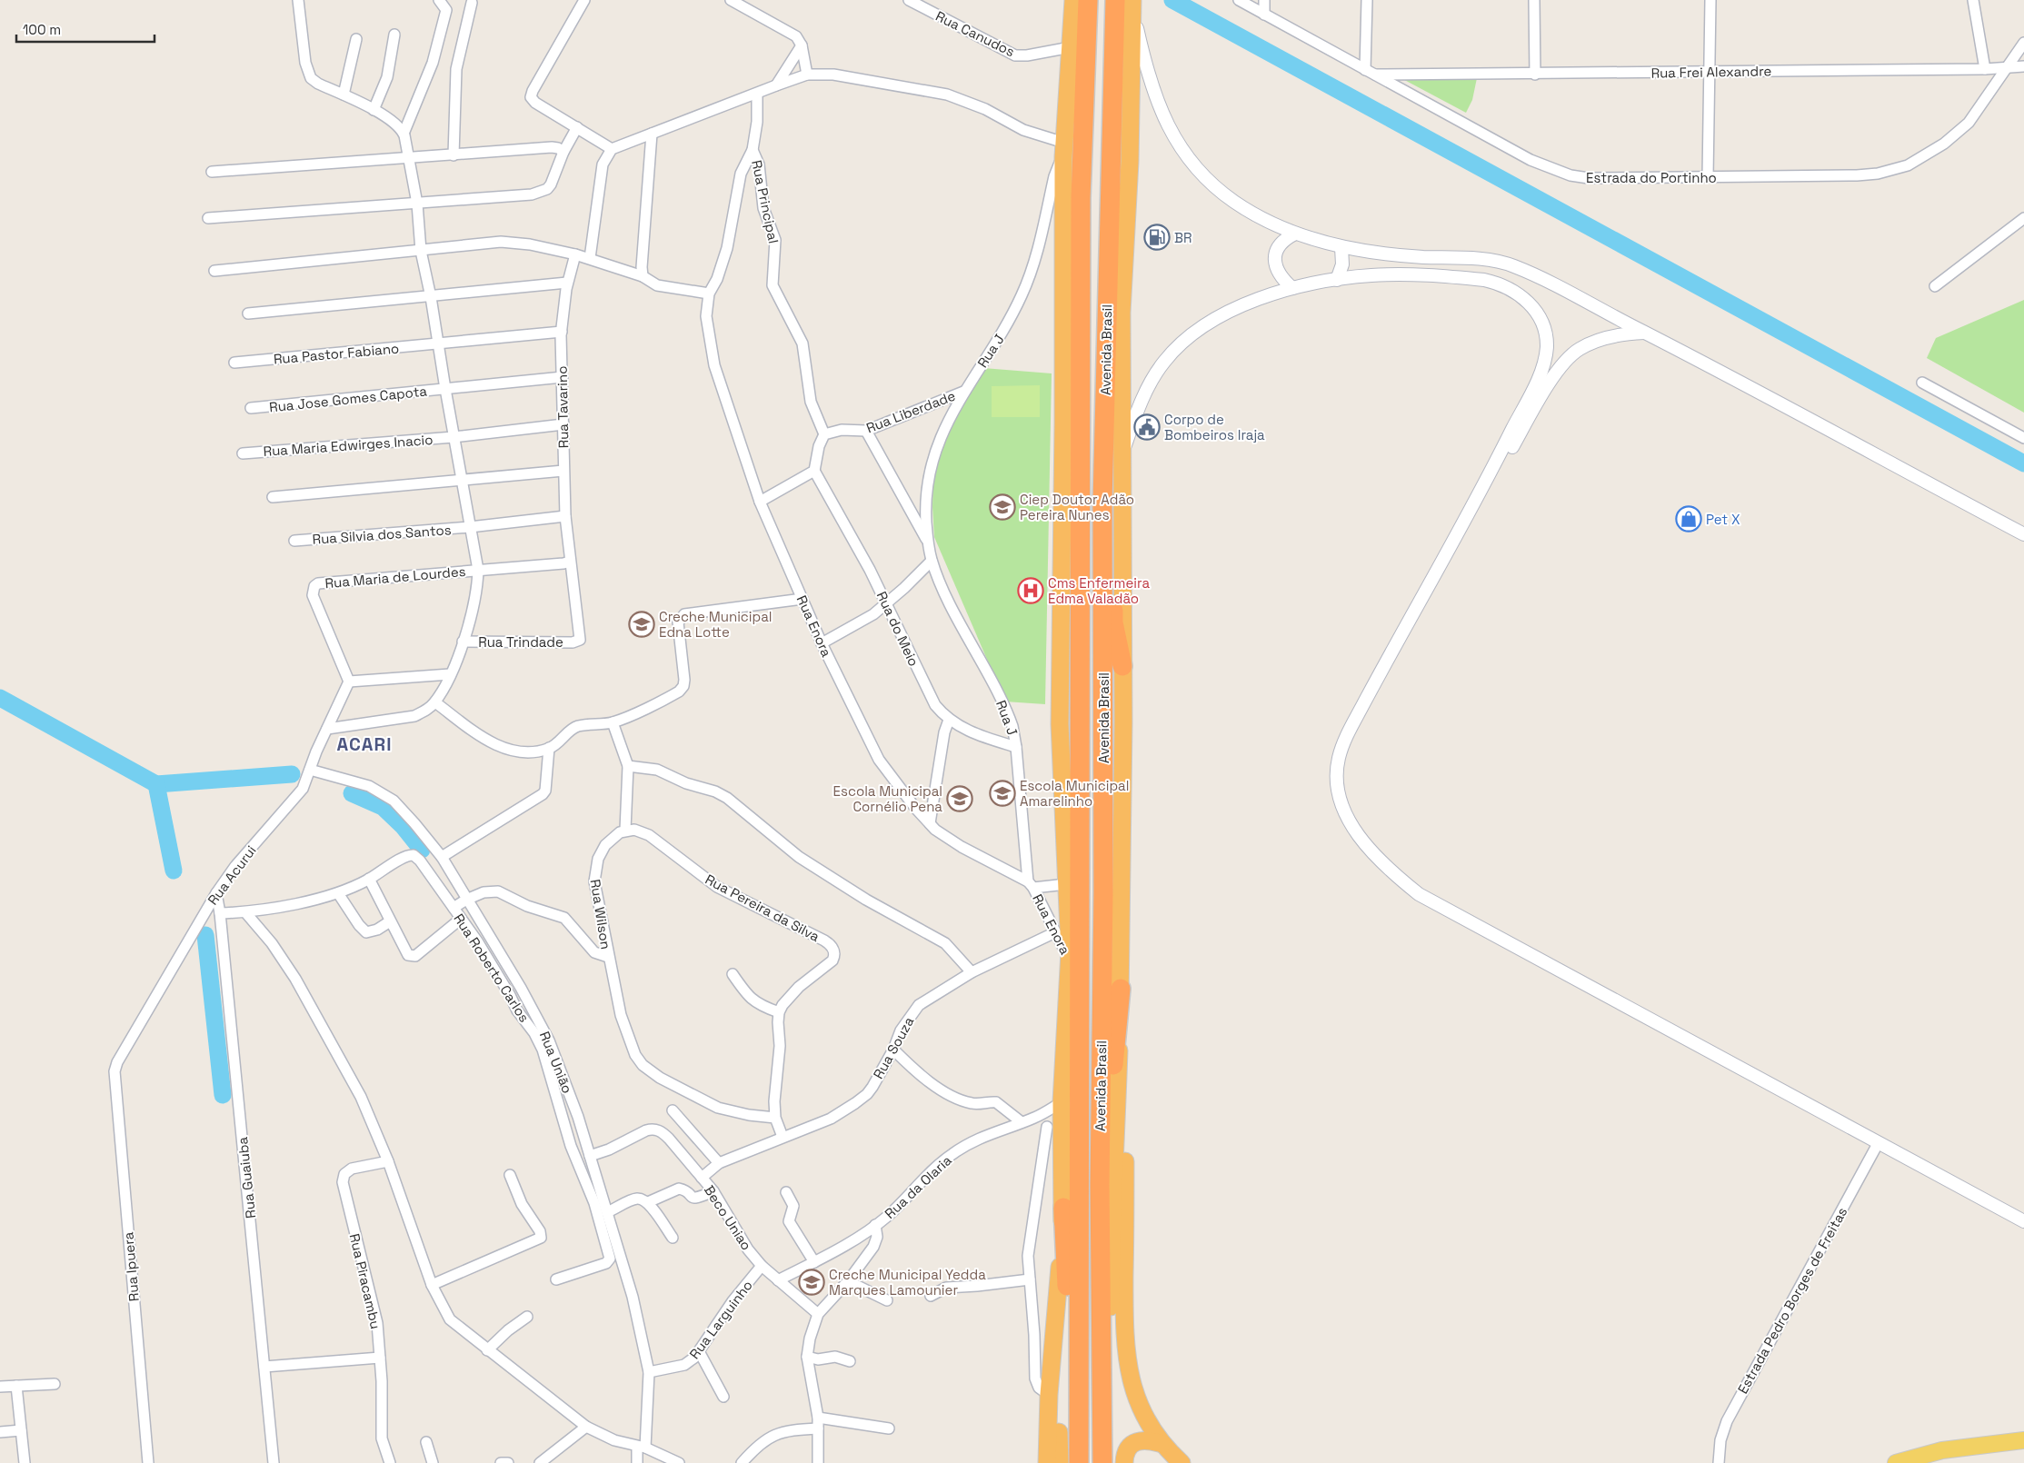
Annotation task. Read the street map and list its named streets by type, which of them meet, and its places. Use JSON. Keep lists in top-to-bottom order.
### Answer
{
  "streets": {
    "highway": ["Avenida Brasil"],
    "street": [
      "Rua Canudos",
      "Rua Frei Alexandre",
      "Estrada do Portinho",
      "Rua Principal",
      "Rua J",
      "Rua Pastor Fabiano",
      "Rua Jose Gomes Capota",
      "Rua Tavarino",
      "Rua Liberdade",
      "Rua Maria Edwirges Inacio",
      "Rua Silvia dos Santos",
      "Rua Maria de Lourdes",
      "Rua Enora",
      "Rua do Meio",
      "Rua Trindade",
      "Rua Acurui",
      "Rua Pereira da Silva",
      "Rua Wilson",
      "Rua Roberto Carlos",
      "Rua Souza",
      "Rua União",
      "Rua Guaiuba",
      "Rua da Olaria",
      "Beco Uniao",
      "Rua Ipuera",
      "Rua Piracambu",
      "Estrada Pedro Borges de Freitas",
      "Rua Larguinho"
    ]
  },
  "crossings": [
    ["Rua Frei Alexandre", "Estrada do Portinho"],
    ["Rua Principal", "Rua Liberdade"],
    ["Rua Principal", "Rua Enora"],
    ["Rua J", "Rua Liberdade"],
    ["Rua J", "Rua Enora"],
    ["Rua J", "Rua do Meio"],
    ["Rua Pastor Fabiano", "Rua Tavarino"],
    ["Rua Jose Gomes Capota", "Rua Tavarino"],
    ["Rua Tavarino", "Rua Maria Edwirges Inacio"],
    ["Rua Tavarino", "Rua Silvia dos Santos"],
    ["Rua Tavarino", "Rua Maria de Lourdes"],
    ["Rua Tavarino", "Rua Trindade"],
    ["Rua Maria de Lourdes", "Rua Trindade"],
    ["Rua Maria de Lourdes", "Rua Acurui"],
    ["Rua Enora", "Rua Souza"],
    ["Rua Acurui", "Rua União"],
    ["Rua Acurui", "Rua Guaiuba"],
    ["Rua Acurui", "Rua Ipuera"],
    ["Rua Pereira da Silva", "Rua Wilson"],
    ["Rua Roberto Carlos", "Rua União"],
    ["Rua Roberto Carlos", "Rua Guaiuba"],
    ["Rua Souza", "Beco Uniao"],
    ["Rua União", "Beco Uniao"],
    ["Rua União", "Rua Larguinho"],
    ["Rua da Olaria", "Beco Uniao"],
    ["Beco Uniao", "Rua Larguinho"]
  ],
  "districts": ["ACARI"],
  "places": {
    "fuel station": ["BR"],
    "public building": ["Corpo de Bombeiros Iraja"],
    "school or university": [
      "Ciep Doutor Adão Pereira Nunes",
      "Creche Municipal Edna Lotte",
      "Escola Municipal Amarelinho",
      "Escola Municipal Cornélio Pena",
      "Creche Municipal Yedda Marques Lamounier"
    ],
    "shop": ["Pet X"],
    "hospital": ["Cms Enfermeira Edma Valadão"]
  },
  "scale_bar": "100 m"
}
